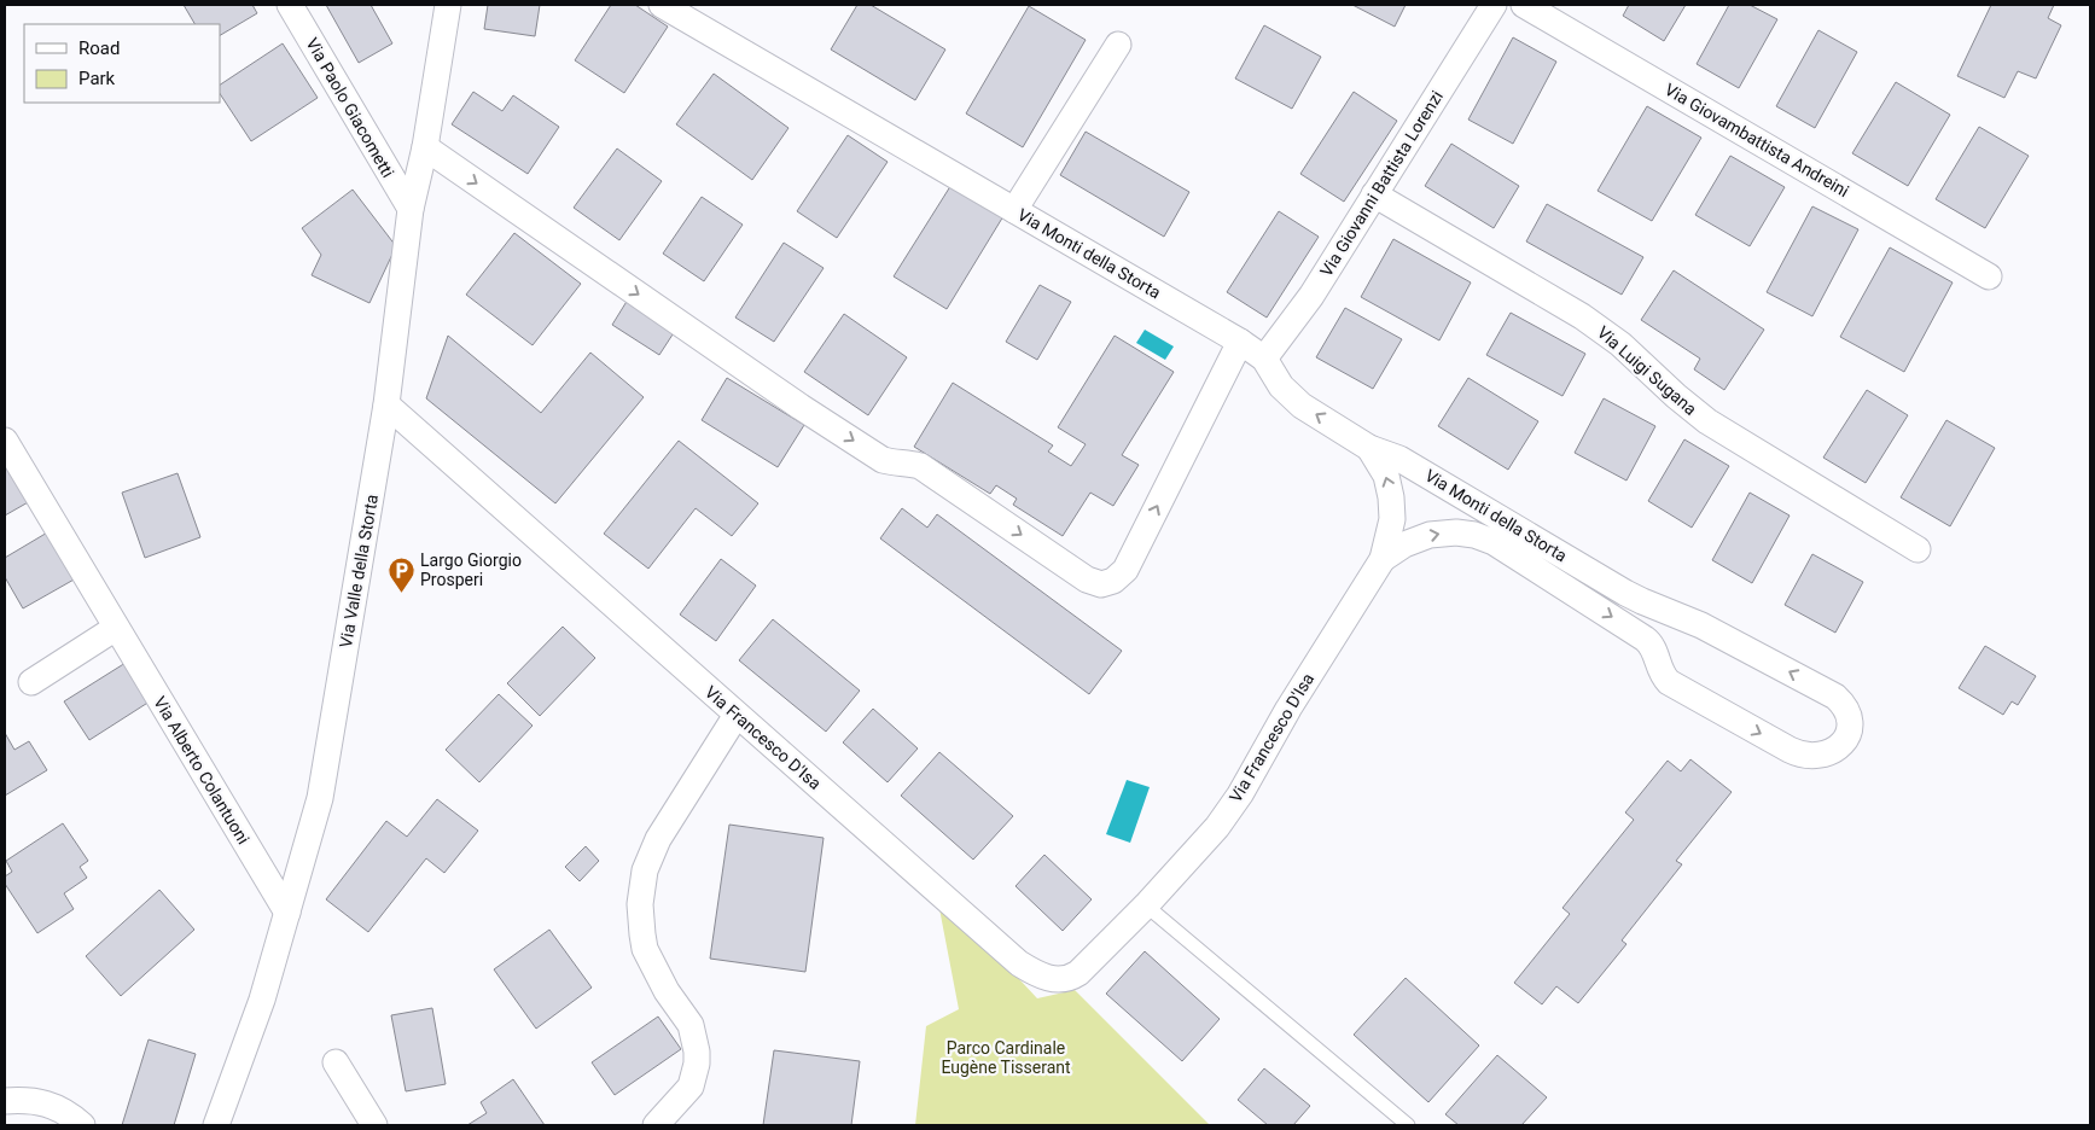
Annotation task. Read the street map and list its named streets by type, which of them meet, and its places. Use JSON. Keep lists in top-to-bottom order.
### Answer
{
  "streets": {
    "street": [
      "Via Paolo Giacometti",
      "Via Giovambattista Andreini",
      "Via Giovanni Battista Lorenzi",
      "Via Monti della Storta",
      "Via Luigi Sugana",
      "Via Valle della Storta",
      "Via Francesco D'Isa",
      "Via Alberto Colantuoni"
    ]
  },
  "crossings": [
    ["Via Paolo Giacometti", "Via Valle della Storta"],
    ["Via Giovanni Battista Lorenzi", "Via Monti della Storta"],
    ["Via Giovanni Battista Lorenzi", "Via Luigi Sugana"],
    ["Via Monti della Storta", "Via Francesco D'Isa"],
    ["Via Valle della Storta", "Via Francesco D'Isa"],
    ["Via Valle della Storta", "Via Alberto Colantuoni"]
  ],
  "parks": ["Parco Cardinale Eugène Tisserant"],
  "places": {
    "parking": ["Largo Giorgio Prosperi"]
  },
  "legend": ["Road", "Park"]
}
